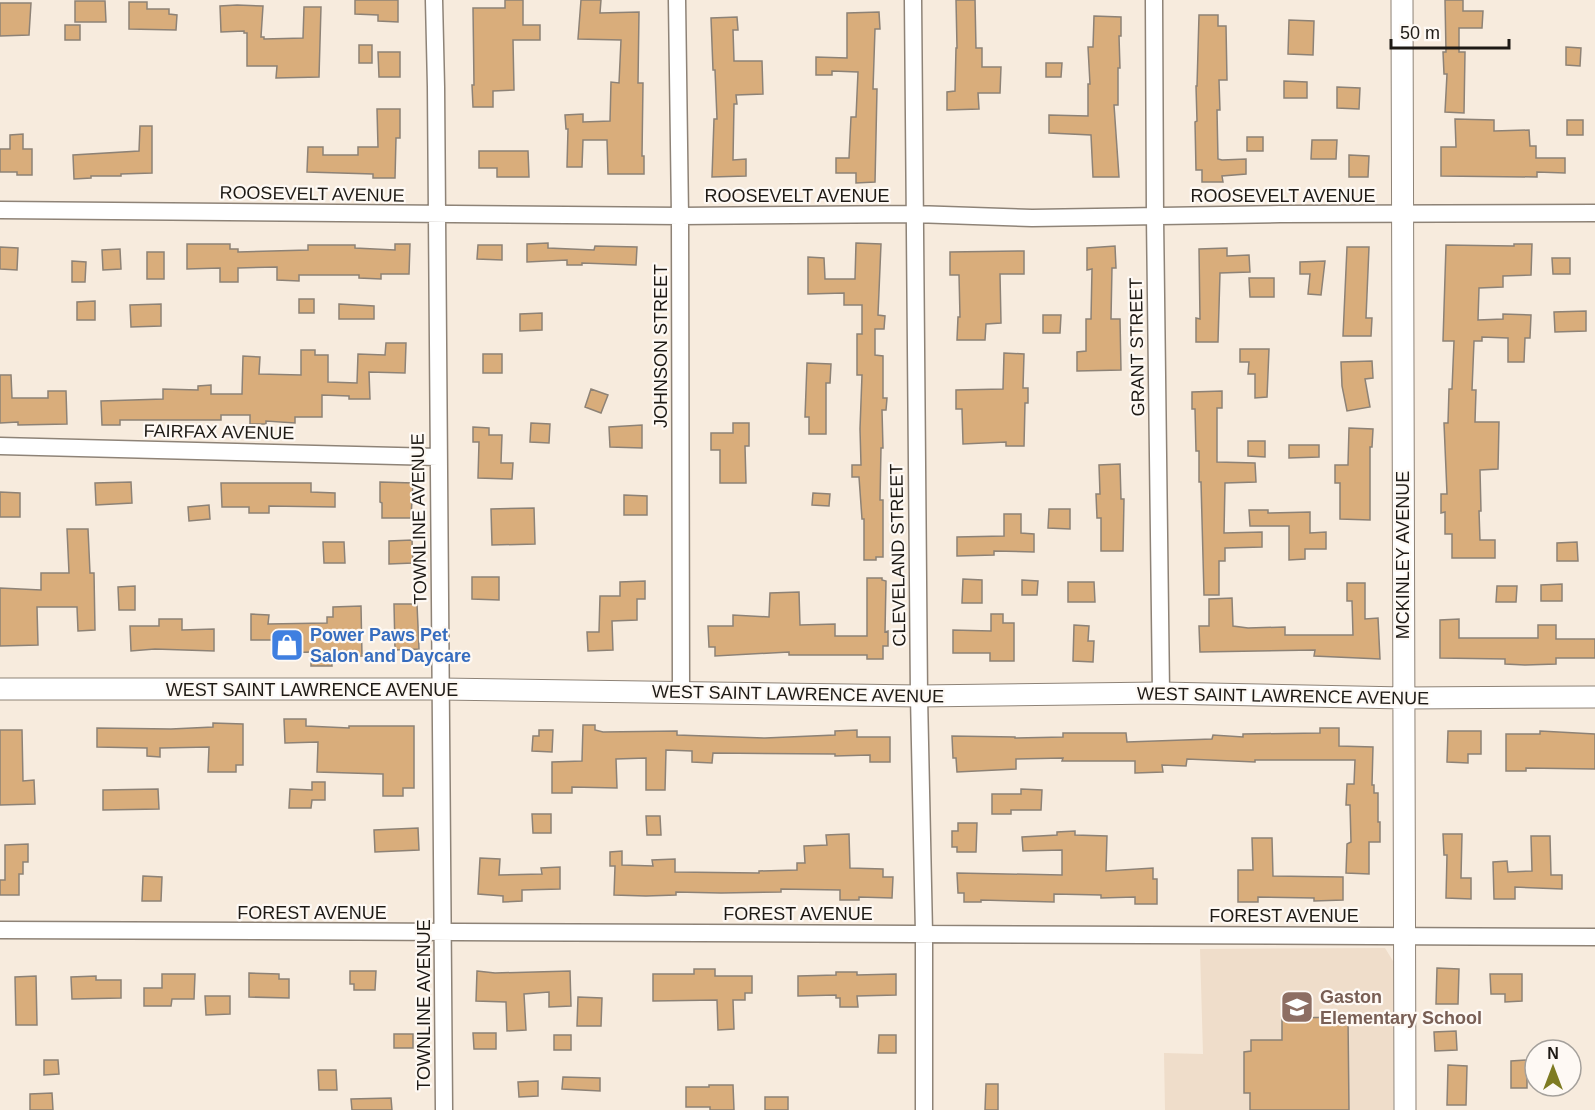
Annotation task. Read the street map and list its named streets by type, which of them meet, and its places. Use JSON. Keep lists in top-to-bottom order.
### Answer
{
  "streets": {
    "street": [
      "ROOSEVELT AVENUE",
      "JOHNSON STREET",
      "GRANT STREET",
      "FAIRFAX AVENUE",
      "TOWNLINE AVENUE",
      "CLEVELAND STREET",
      "MCKINLEY AVENUE",
      "WEST SAINT LAWRENCE AVENUE",
      "FOREST AVENUE"
    ]
  },
  "crossings": [
    ["ROOSEVELT AVENUE", "JOHNSON STREET"],
    ["ROOSEVELT AVENUE", "GRANT STREET"],
    ["ROOSEVELT AVENUE", "TOWNLINE AVENUE"],
    ["ROOSEVELT AVENUE", "CLEVELAND STREET"],
    ["ROOSEVELT AVENUE", "MCKINLEY AVENUE"],
    ["JOHNSON STREET", "WEST SAINT LAWRENCE AVENUE"],
    ["GRANT STREET", "WEST SAINT LAWRENCE AVENUE"],
    ["FAIRFAX AVENUE", "TOWNLINE AVENUE"],
    ["TOWNLINE AVENUE", "WEST SAINT LAWRENCE AVENUE"],
    ["TOWNLINE AVENUE", "FOREST AVENUE"],
    ["CLEVELAND STREET", "WEST SAINT LAWRENCE AVENUE"],
    ["CLEVELAND STREET", "FOREST AVENUE"],
    ["MCKINLEY AVENUE", "WEST SAINT LAWRENCE AVENUE"],
    ["MCKINLEY AVENUE", "FOREST AVENUE"]
  ],
  "places": {
    "shop": ["Power Paws Pet Salon and Daycare"],
    "school or university": ["Gaston Elementary School"]
  },
  "scale_bar": "50 m",
  "north": "top"
}
